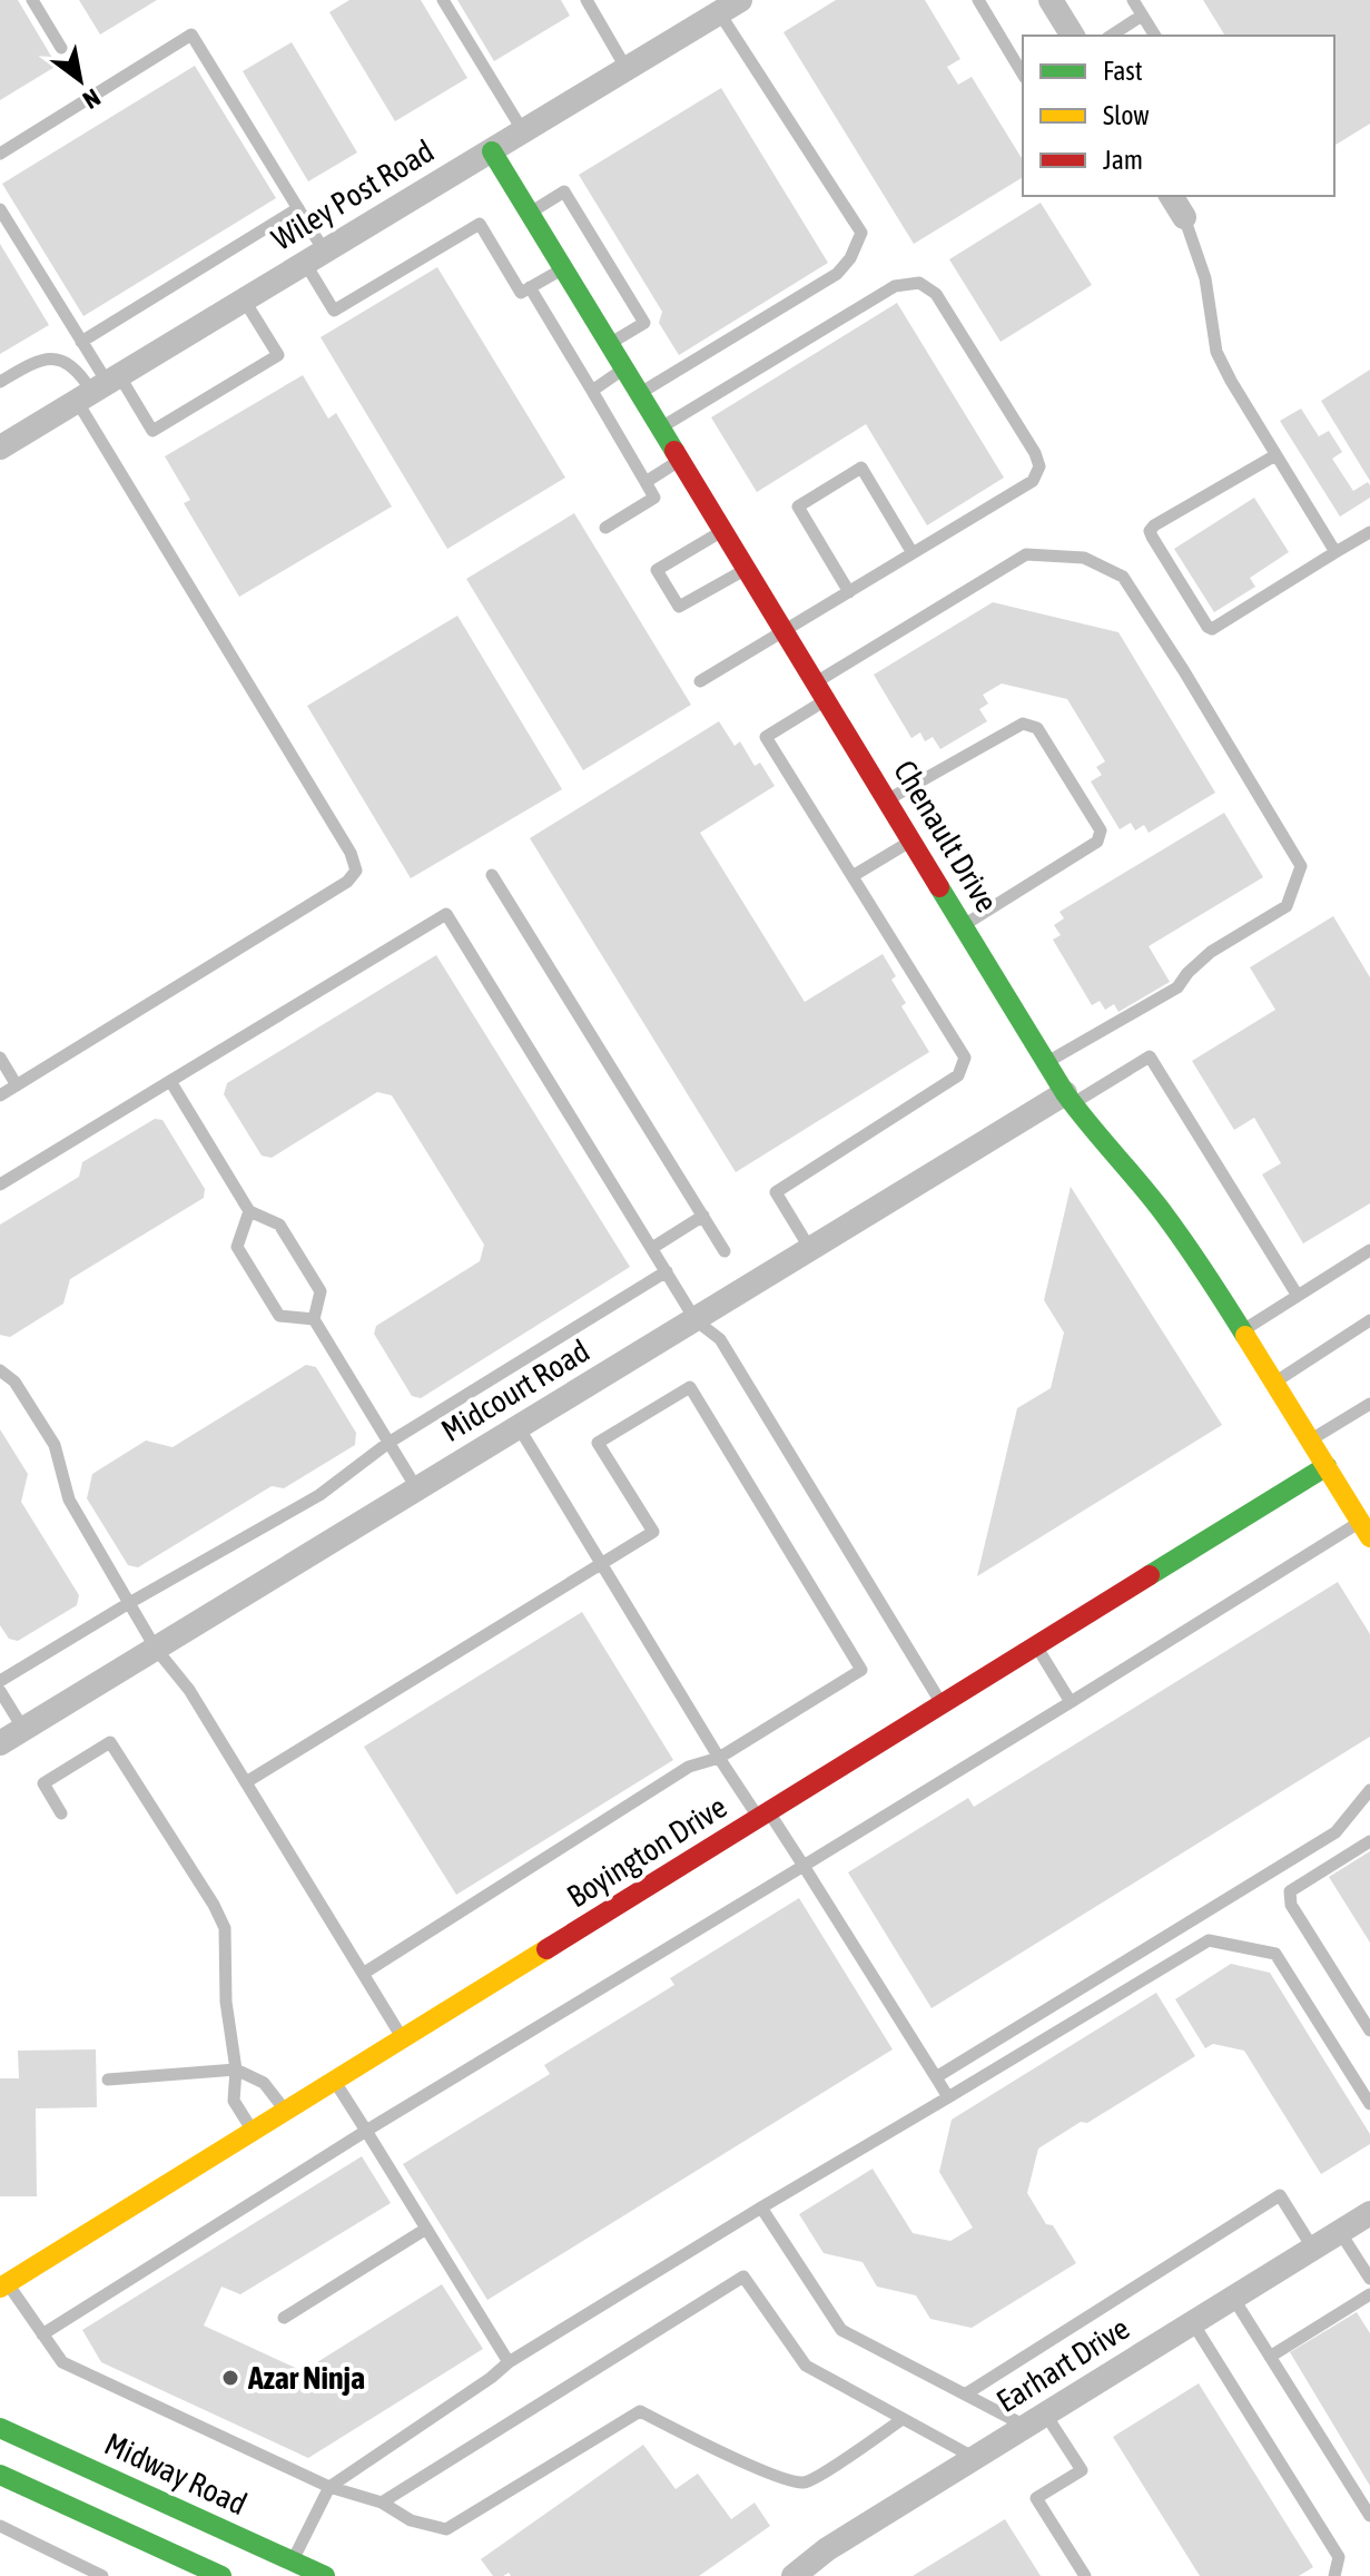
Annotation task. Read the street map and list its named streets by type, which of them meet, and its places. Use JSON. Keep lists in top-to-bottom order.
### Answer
{
  "streets": {
    "street": [
      "Wiley Post Road",
      "Chenault Drive",
      "Midcourt Road",
      "Boyington Drive",
      "Earhart Drive",
      "Midway Road"
    ]
  },
  "crossings": [
    ["Wiley Post Road", "Chenault Drive"],
    ["Chenault Drive", "Midcourt Road"],
    ["Chenault Drive", "Boyington Drive"]
  ],
  "places": ["Azar Ninja"],
  "legend": ["Fast", "Slow", "Jam"],
  "north": "bottom right"
}
